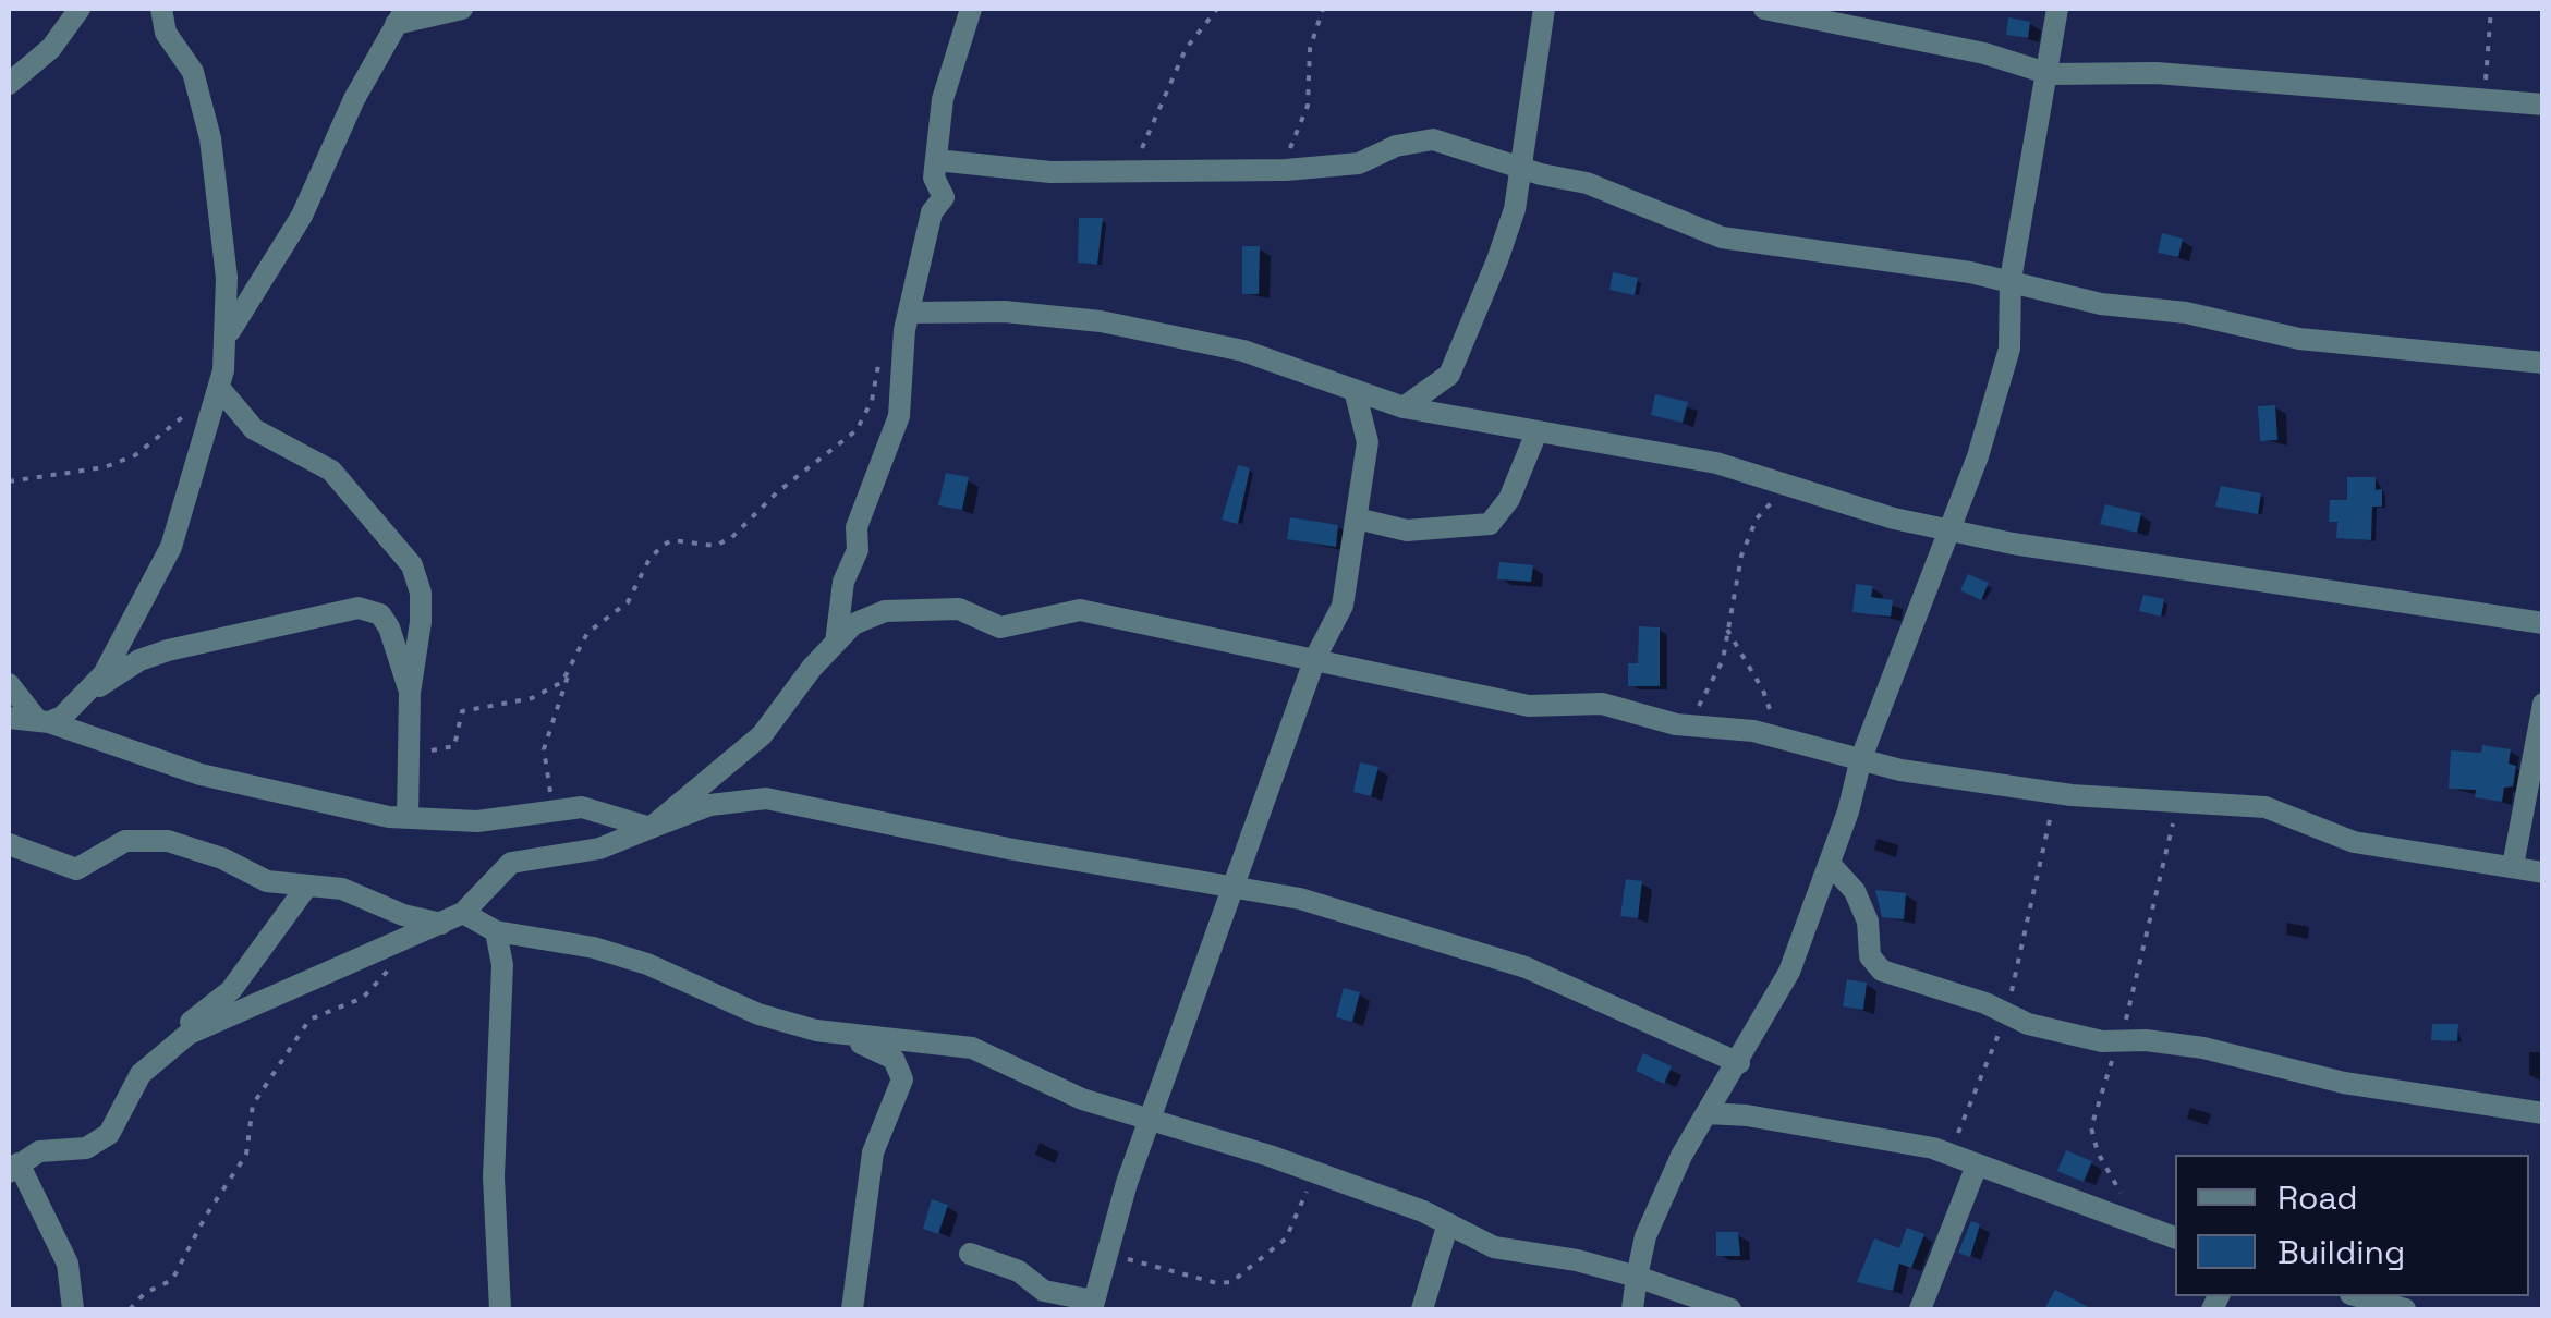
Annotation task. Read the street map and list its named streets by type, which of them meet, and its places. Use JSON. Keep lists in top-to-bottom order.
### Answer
{
  "legend": ["Road", "Building"]
}
